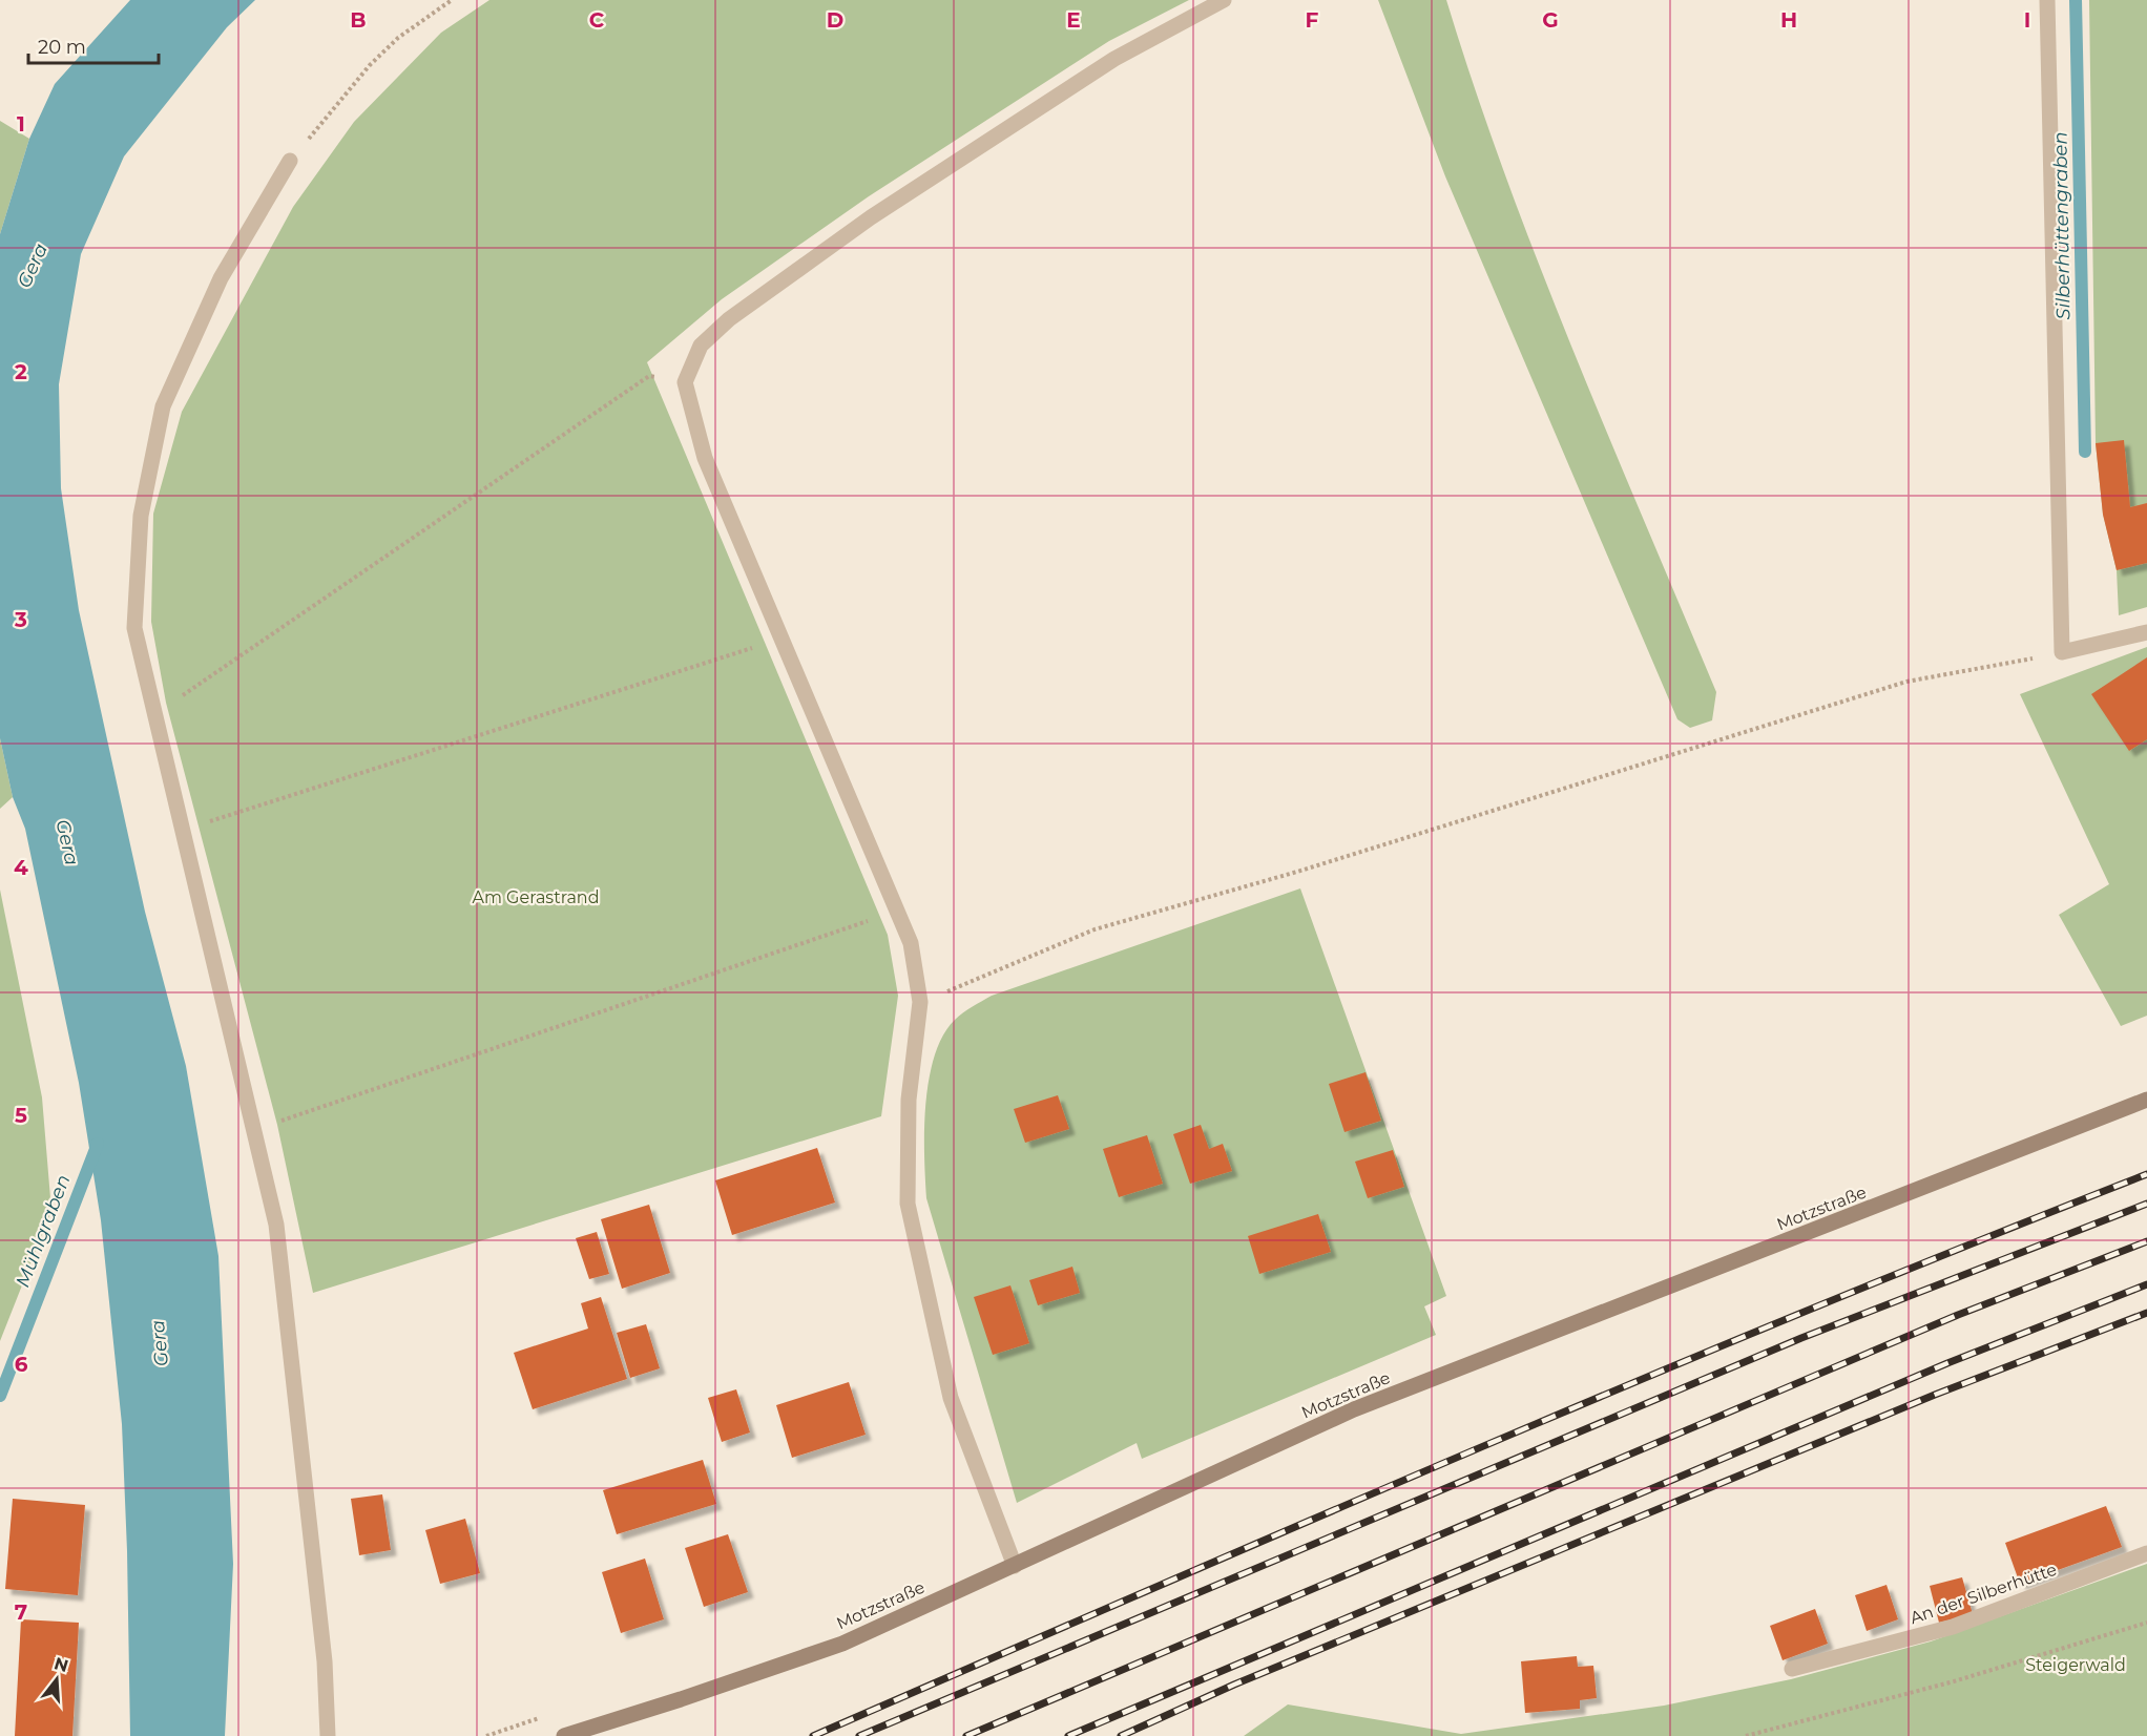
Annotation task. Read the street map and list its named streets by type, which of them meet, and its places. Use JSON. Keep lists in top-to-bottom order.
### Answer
{
  "streets": {
    "street": ["Motzstraße"],
    "lane": ["An der Silberhütte"]
  },
  "water": ["Silberhüttengraben", "Gera", "Mühlgraben"],
  "parks": ["Am Gerastrand", "Steigerwald"],
  "scale_bar": "20 m",
  "north": "top",
  "grid": {
    "columns": [
      "B",
      "C",
      "D",
      "E",
      "F",
      "G",
      "H",
      "I"
    ],
    "rows": [
      "1",
      "2",
      "3",
      "4",
      "5",
      "6",
      "7"
    ]
  }
}
